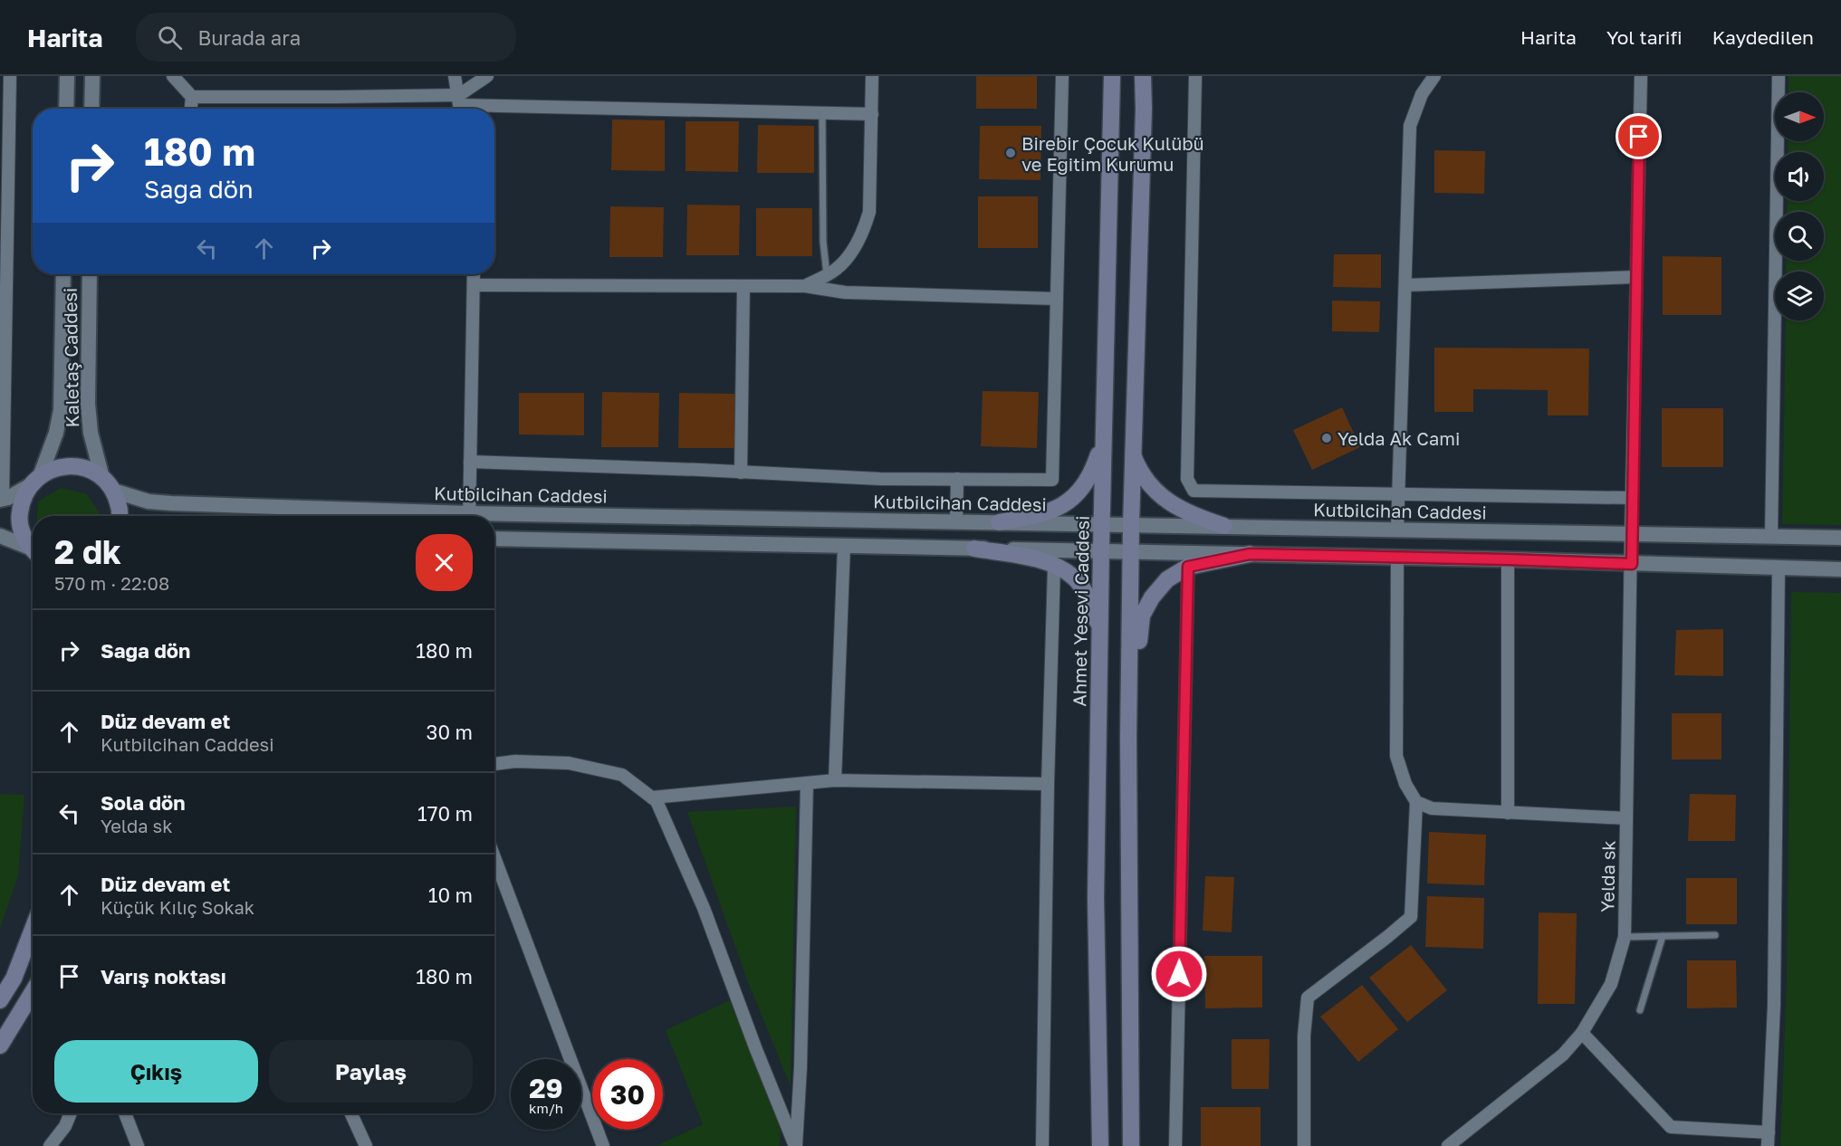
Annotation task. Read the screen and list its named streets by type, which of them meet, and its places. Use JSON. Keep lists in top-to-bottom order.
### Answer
{
  "streets": {
    "main road": ["Ahmet Yesevi Caddesi"],
    "street": ["Kaletaş Caddesi", "Kutbilcihan Caddesi", "Yelda sk"]
  },
  "crossings": [
    ["Kaletaş Caddesi", "Kutbilcihan Caddesi"],
    ["Kutbilcihan Caddesi", "Ahmet Yesevi Caddesi"],
    ["Kutbilcihan Caddesi", "Yelda sk"]
  ],
  "places": ["Birebir Çocuk Kulübü ve Eğitim Kurumu", "Yelda Ak Cami"],
  "north": "right",
  "page": {
    "header": "Harita",
    "search": "Burada ara",
    "nav": ["Harita", "Yol tarifi", "Kaydedilen"],
    "turn": ["180 m", "Sağa dön"],
    "heading": ["2 dk", "570 m · 22:08"],
    "list": [
      {
        "name": "Sağa dön",
        "value": "180 m"
      },
      {
        "name": "Düz devam et",
        "note": "Kutbilcihan Caddesi",
        "value": "30 m"
      },
      {
        "name": "Sola dön",
        "note": "Yelda sk",
        "value": "170 m"
      },
      {
        "name": "Düz devam et",
        "note": "Küçük Kılıç Sokak",
        "value": "10 m"
      },
      {
        "name": "Varış noktası",
        "value": "180 m"
      }
    ],
    "buttons": ["Çıkış", "Paylaş"],
    "speed": "29 km/h",
    "limit": "30"
  }
}
